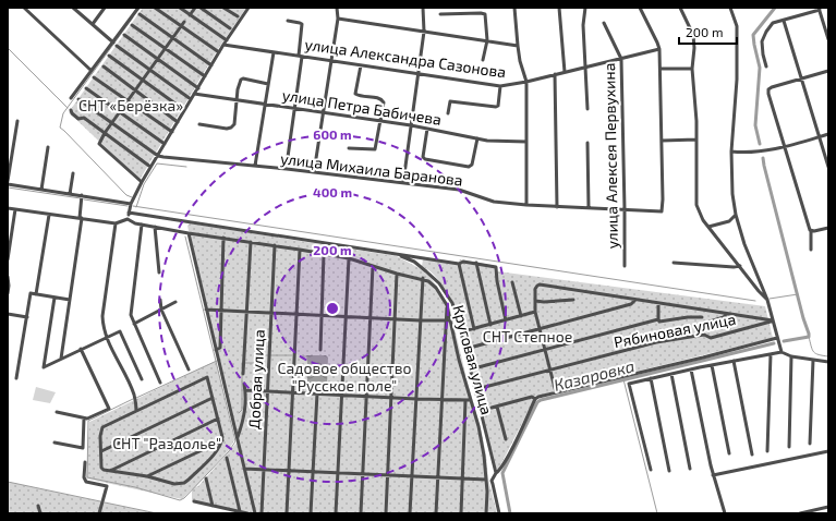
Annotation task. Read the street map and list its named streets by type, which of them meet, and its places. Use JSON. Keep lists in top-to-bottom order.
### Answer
{
  "streets": {
    "street": [
      "улица Александра Сазонова",
      "улица Петра Бабичева",
      "улица Алексея Первухина",
      "улица Михаила Баранова",
      "Рябиновая улица",
      "Круговая улица",
      "Добрая улица"
    ]
  },
  "crossings": [
    ["улица Александра Сазонова", "улица Алексея Первухина"],
    ["улица Алексея Первухина", "улица Михаила Баранова"]
  ],
  "water": ["Казаровка"],
  "parks": [
    "СНТ «Берёзка»",
    "СНТ Степное",
    "Садовое общество \"Русское поле\"",
    "СНТ \"Раздолье\""
  ],
  "scale_bar": "200 m",
  "rings": ["600 m", "400 m", "200 m"]
}
